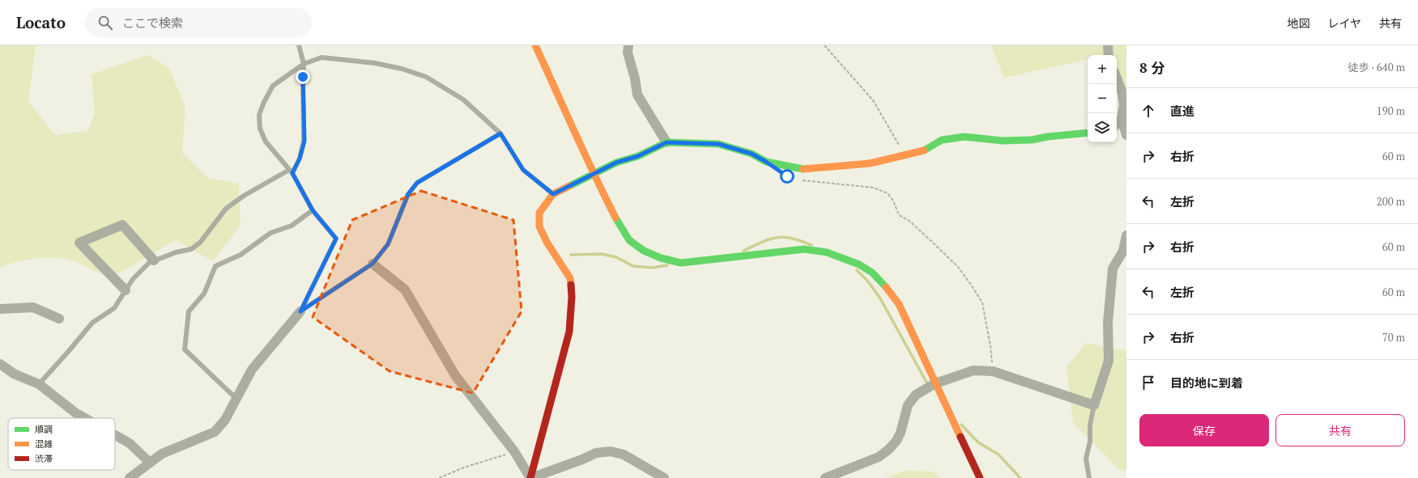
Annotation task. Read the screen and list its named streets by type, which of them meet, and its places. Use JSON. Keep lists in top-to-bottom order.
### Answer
{
  "legend": ["順調", "混雑", "渋滞"],
  "page": {
    "header": "Locato",
    "search": "ここで検索",
    "nav": ["地図", "レイヤ", "共有"],
    "heading": ["8 分", "徒歩 · 640 m"],
    "map_buttons": ["+", "−"],
    "list": [
      ["直進", "190 m"],
      ["右折", "60 m"],
      ["左折", "200 m"],
      ["右折", "60 m"],
      ["左折", "60 m"],
      ["右折", "70 m"],
      "目的地に到着"
    ],
    "buttons": ["保存", "共有"]
  }
}
